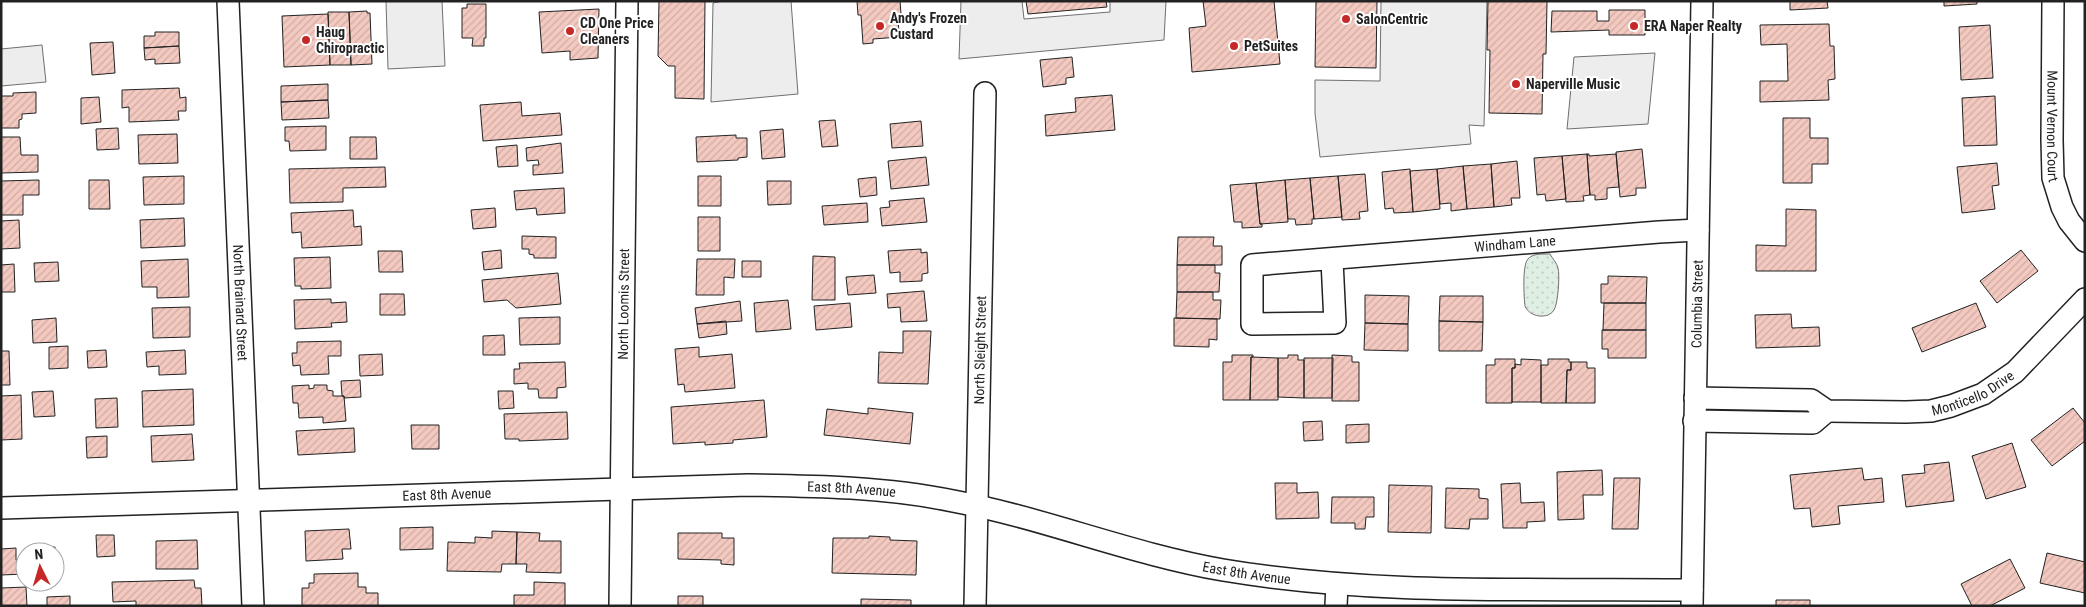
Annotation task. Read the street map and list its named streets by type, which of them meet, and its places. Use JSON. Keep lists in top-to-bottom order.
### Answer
{
  "streets": {
    "street": [
      "Mount Vernon Court",
      "Windham Lane",
      "Columbia Street",
      "North Brainard Street",
      "North Loomis Street",
      "North Sleight Street",
      "Monticello Drive",
      "East 8th Avenue"
    ]
  },
  "crossings": [
    ["Windham Lane", "Columbia Street"],
    ["Columbia Street", "Monticello Drive"],
    ["Columbia Street", "East 8th Avenue"],
    ["North Brainard Street", "East 8th Avenue"],
    ["North Loomis Street", "East 8th Avenue"],
    ["North Sleight Street", "East 8th Avenue"]
  ],
  "places": [
    "SalonCentric",
    "Andy's Frozen Custard",
    "ERA Naper Realty",
    "CD One Price Cleaners",
    "Haug Chiropractic",
    "PetSuites",
    "Naperville Music"
  ],
  "north": "top"
}
